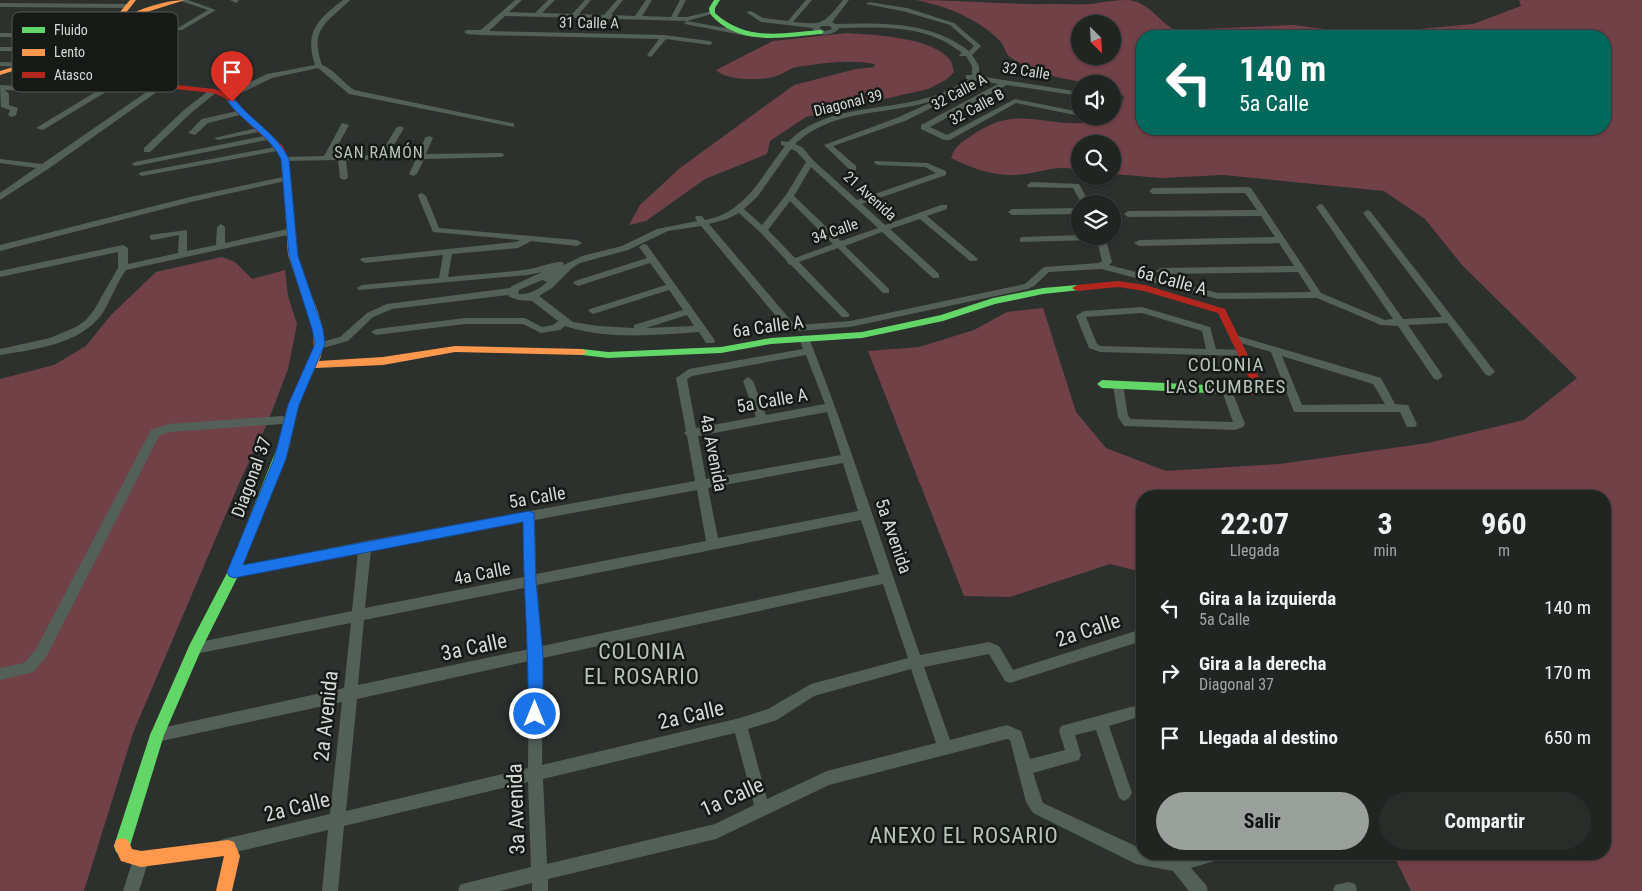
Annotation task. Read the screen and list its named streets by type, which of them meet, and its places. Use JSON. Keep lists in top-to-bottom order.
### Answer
{
  "streets": {
    "street": [
      "31 Calle A",
      "32 Calle",
      "32 Calle A",
      "Diagonal 39",
      "32 Calle B",
      "21 Avenida",
      "34 Calle",
      "6a Calle A",
      "5a Calle A",
      "4a Avenida",
      "Diagonal 37",
      "5a Calle",
      "5a Avenida",
      "4a Calle",
      "2a Calle",
      "3a Calle",
      "2a Avenida",
      "1a Calle",
      "3a Avenida"
    ]
  },
  "crossings": [
    ["32 Calle", "32 Calle A"],
    ["32 Calle", "Diagonal 39"],
    ["32 Calle A", "32 Calle B"],
    ["Diagonal 39", "21 Avenida"],
    ["21 Avenida", "34 Calle"],
    ["6a Calle A", "Diagonal 37"],
    ["6a Calle A", "5a Avenida"],
    ["5a Calle A", "4a Avenida"],
    ["5a Calle A", "5a Avenida"],
    ["4a Avenida", "5a Calle"],
    ["4a Avenida", "4a Calle"],
    ["Diagonal 37", "5a Calle"],
    ["Diagonal 37", "4a Calle"],
    ["Diagonal 37", "3a Calle"],
    ["5a Calle", "5a Avenida"],
    ["5a Calle", "2a Avenida"],
    ["5a Calle", "3a Avenida"],
    ["5a Avenida", "4a Calle"],
    ["5a Avenida", "2a Calle"],
    ["5a Avenida", "3a Calle"],
    ["5a Avenida", "1a Calle"],
    ["4a Calle", "2a Avenida"],
    ["4a Calle", "3a Avenida"],
    ["2a Calle", "2a Avenida"],
    ["2a Calle", "3a Avenida"],
    ["3a Calle", "2a Avenida"],
    ["3a Calle", "3a Avenida"],
    ["1a Calle", "3a Avenida"]
  ],
  "districts": [
    "SAN RAMÓN",
    "COLONIA LAS CUMBRES",
    "COLONIA EL ROSARIO",
    "ANEXO EL ROSARIO"
  ],
  "legend": ["Fluido", "Lento", "Atasco"],
  "north": "bottom right",
  "page": {
    "turn": ["140 m", "5a Calle"],
    "eta": [
      "22:07",
      "Llegada",
      "3",
      "min",
      "960",
      "m"
    ],
    "list": [
      {
        "name": "Gira a la izquierda",
        "note": "5a Calle",
        "value": "140 m"
      },
      {
        "name": "Gira a la derecha",
        "note": "Diagonal 37",
        "value": "170 m"
      },
      {
        "name": "Llegada al destino",
        "value": "650 m"
      }
    ],
    "buttons": ["Salir", "Compartir"]
  }
}
